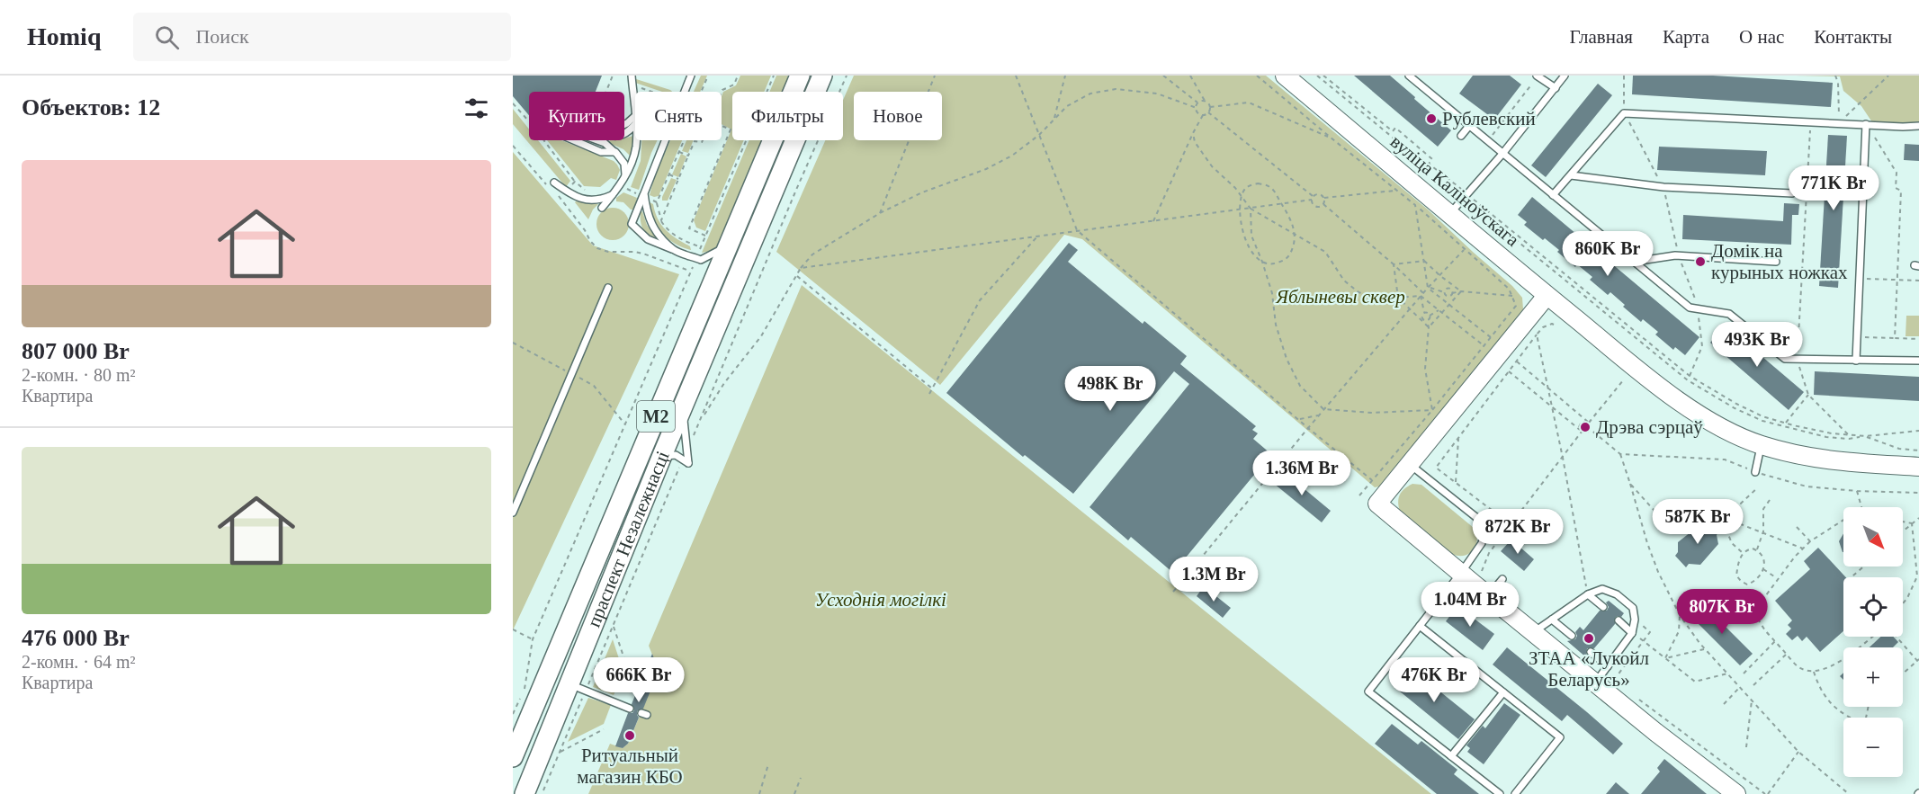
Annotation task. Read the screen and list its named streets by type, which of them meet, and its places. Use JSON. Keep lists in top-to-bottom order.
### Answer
{
  "streets": {
    "main road": ["вуліца Каліноўскага", "М2", "праспект Незалежнасці"]
  },
  "parks": ["Яблыневы сквер", "Усходнія могілкі"],
  "places": [
    "Рублевский",
    "Домік на курыных ножках",
    "Дрэва сэрцаў",
    "ЗТАА «Лукойл Беларусь»",
    "Ритуальный магазин КБО"
  ],
  "north": "bottom right",
  "page": {
    "header": "Homiq",
    "search": "Поиск",
    "nav": [
      "Главная",
      "Карта",
      "О нас",
      "Контакты"
    ],
    "heading": "Объектов: 12",
    "chip": [
      "Купить",
      "Снять",
      "Фильтры",
      "Новое"
    ],
    "list": [
      {
        "name": "807 000 Br",
        "note": "2-комн. · 80 m² · Квартира"
      },
      {
        "name": "476 000 Br",
        "note": "2-комн. · 64 m² · Квартира"
      }
    ],
    "price": [
      "771K Br",
      "860K Br",
      "493K Br",
      "498K Br",
      "1.36M Br",
      "587K Br",
      "872K Br",
      "1.3M Br",
      "1.04M Br",
      "807K Br",
      "666K Br",
      "476K Br"
    ],
    "map_buttons": ["+", "−"]
  }
}
